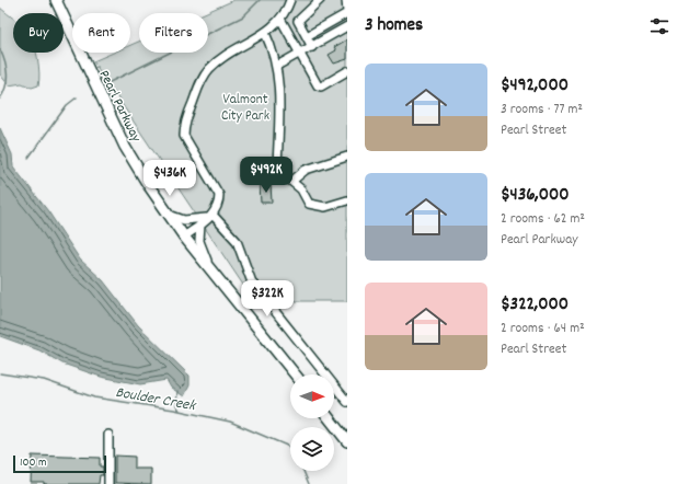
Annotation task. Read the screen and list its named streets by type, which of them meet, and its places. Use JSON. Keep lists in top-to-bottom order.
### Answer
{
  "streets": {
    "main road": ["Pearl Parkway"]
  },
  "water": ["Boulder Creek"],
  "parks": ["Valmont City Park"],
  "scale_bar": "100 m",
  "north": "right",
  "page": {
    "heading": "3 homes",
    "chip": ["Buy", "Rent", "Filters"],
    "list": [
      {
        "name": "$492,000",
        "note": "3 rooms · 77 m² · Pearl Street"
      },
      {
        "name": "$436,000",
        "note": "2 rooms · 62 m² · Pearl Parkway"
      },
      {
        "name": "$322,000",
        "note": "2 rooms · 64 m² · Pearl Street"
      }
    ],
    "price": ["$492K", "$436K", "$322K"],
    "scale": "100 m"
  }
}
